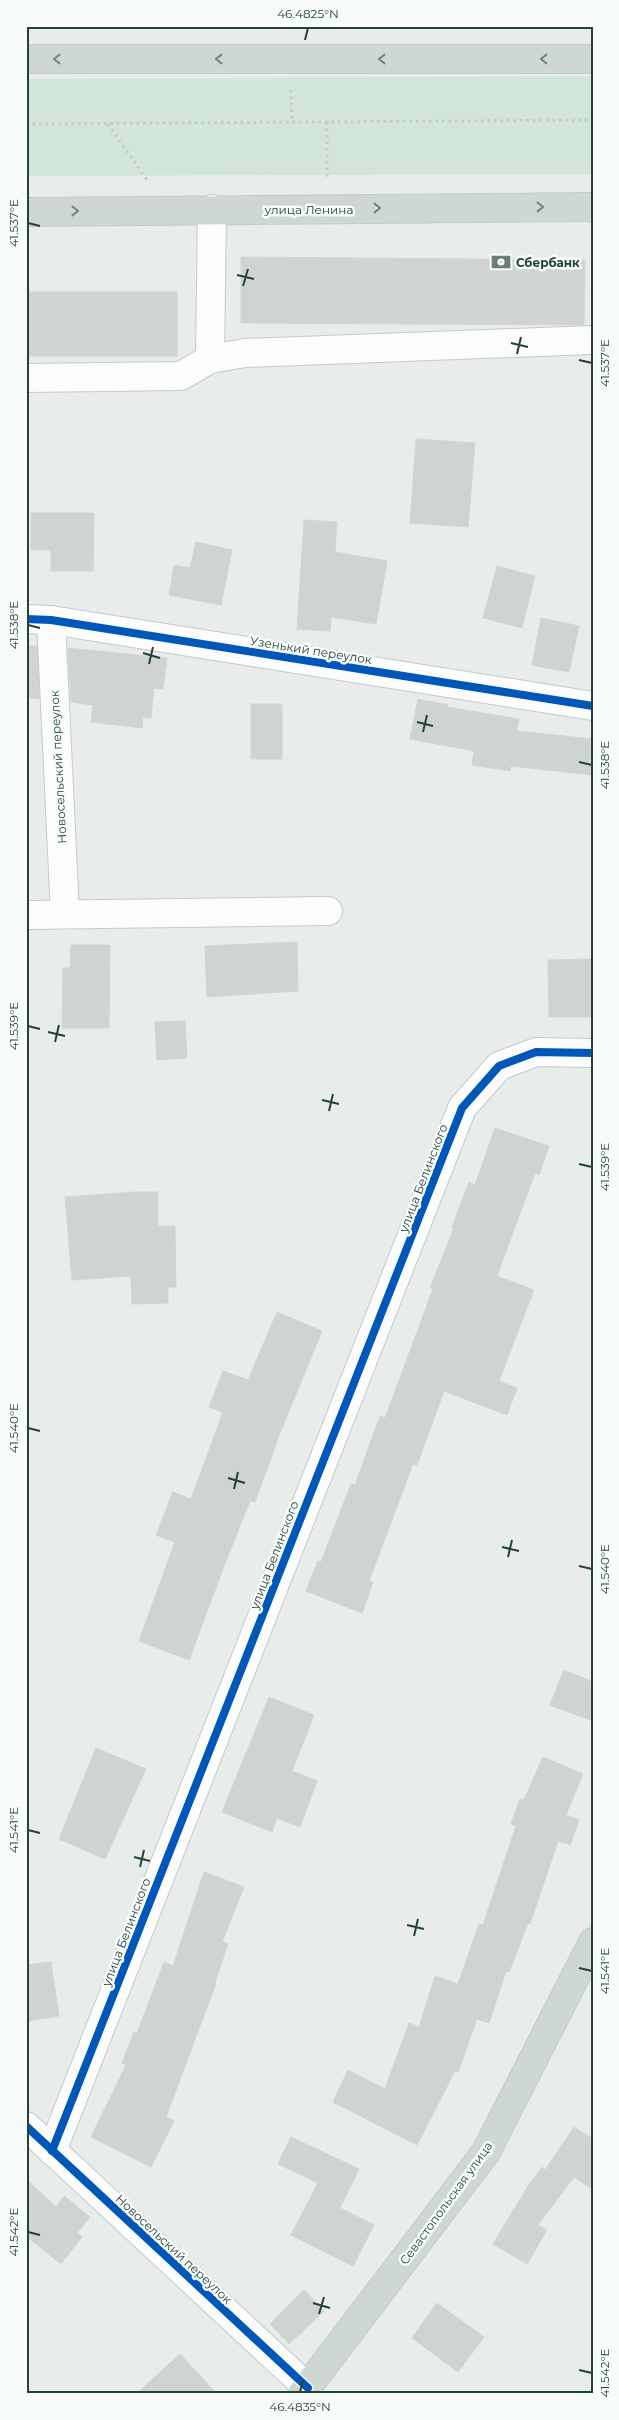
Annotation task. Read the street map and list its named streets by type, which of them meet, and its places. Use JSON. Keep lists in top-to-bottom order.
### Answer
{
  "streets": {
    "main road": ["улица Ленина", "Севастопольская улица"],
    "street": ["Узенький переулок", "Новосельский переулок", "улица Белинского"]
  },
  "crossings": [
    ["Узенький переулок", "Новосельский переулок"],
    ["Новосельский переулок", "улица Белинского"],
    ["Новосельский переулок", "Севастопольская улица"]
  ],
  "places": {
    "bank": ["Сбербанк"]
  },
  "coordinates": [
    "46.4825°N",
    "41.537°E",
    "41.538°E",
    "41.539°E",
    "41.540°E",
    "41.541°E",
    "41.542°E",
    "46.4835°N"
  ]
}
